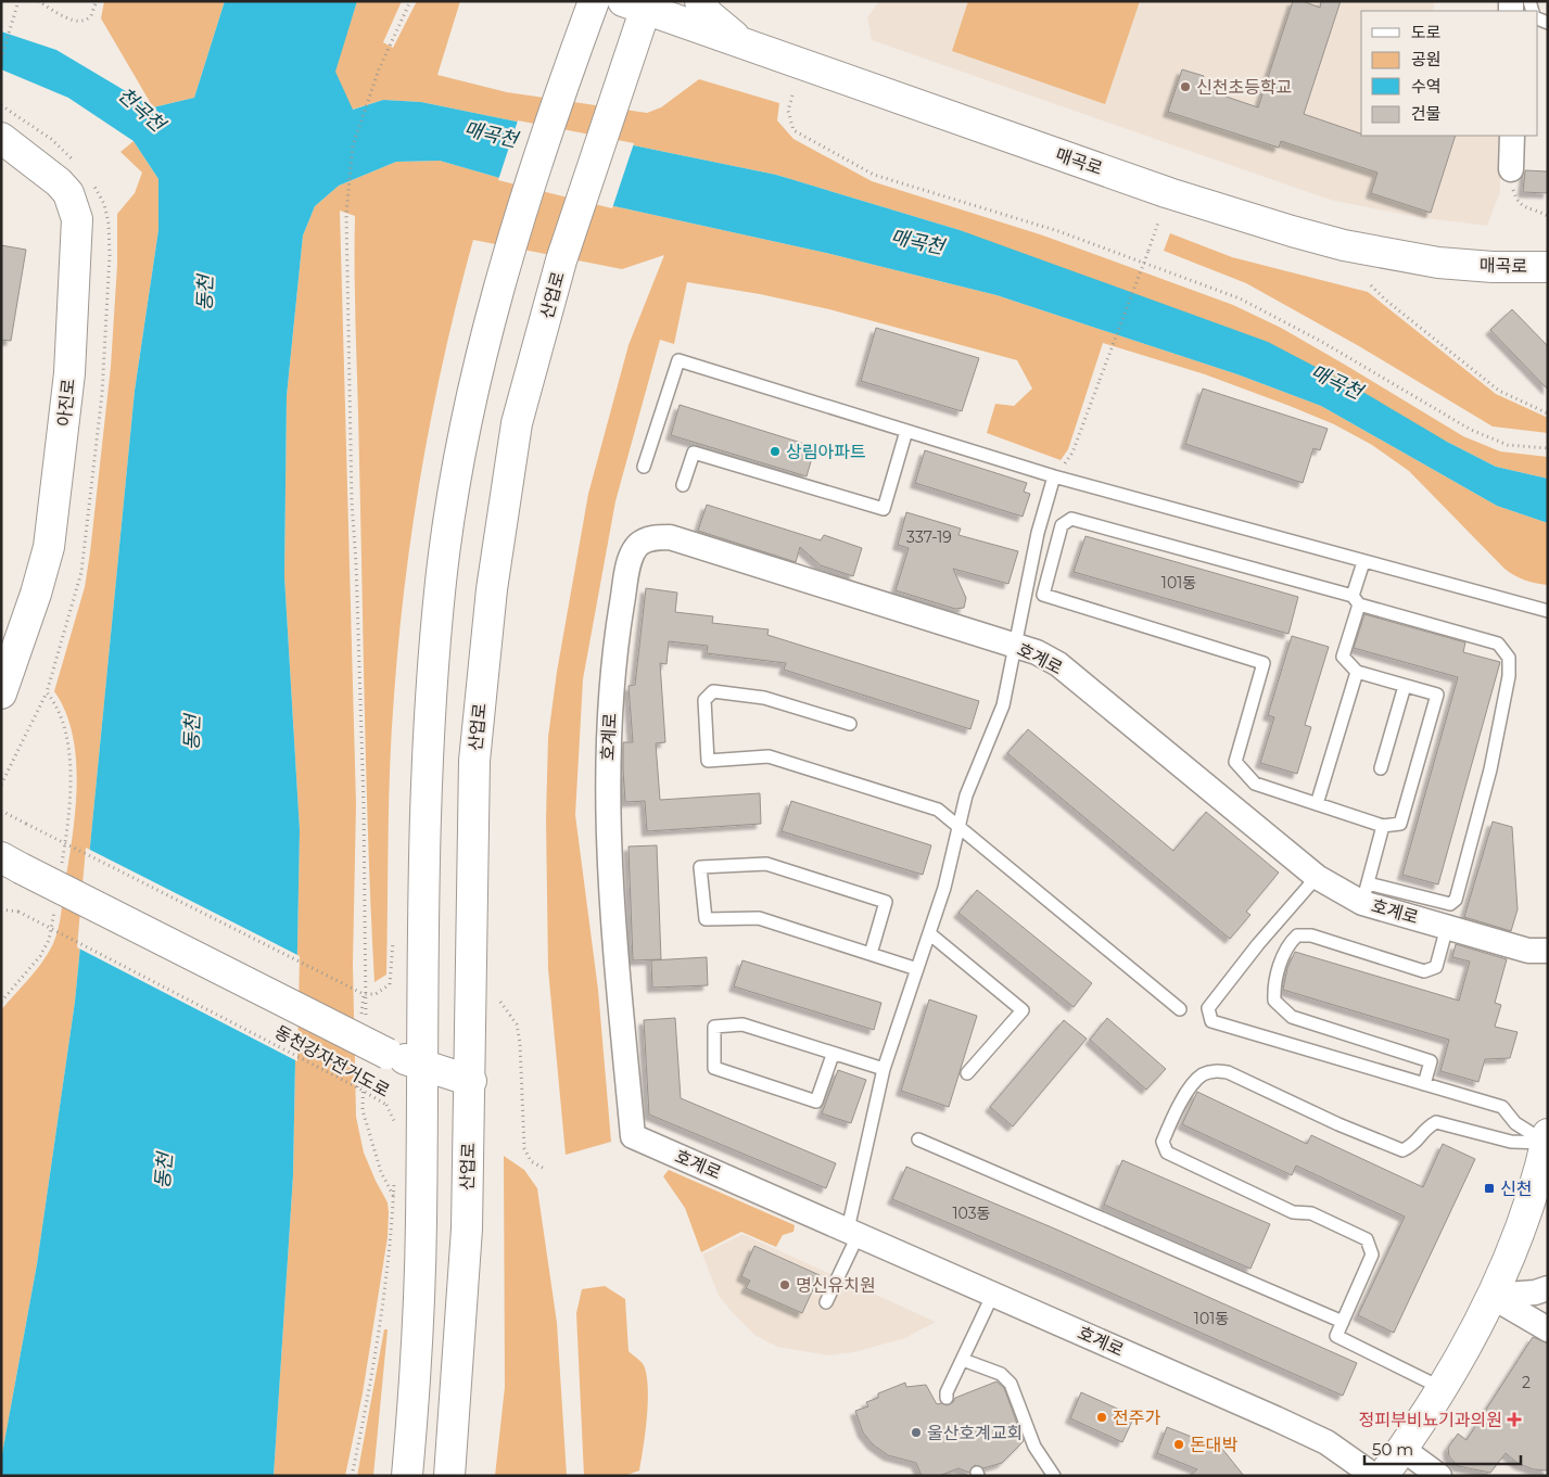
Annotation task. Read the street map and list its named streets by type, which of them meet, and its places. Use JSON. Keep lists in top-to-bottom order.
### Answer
{
  "streets": {
    "main road": ["매곡로", "산업로", "아진로"],
    "street": ["호계로"],
    "path": ["동천강자전거도로"]
  },
  "crossings": [
    ["매곡로", "산업로"]
  ],
  "water": ["천곡천", "매곡천", "동천"],
  "places": {
    "other": [
      "신천초등학교",
      "상림아파트",
      "명신유치원",
      "전주가",
      "울산호계교회",
      "돈대박"
    ],
    "transit": ["신천"],
    "health": ["정피부비뇨기과의원"]
  },
  "house_numbers": [
    "337-19",
    "101동",
    "103동",
    "101동",
    "2"
  ],
  "legend": [
    "도로",
    "공원",
    "수역",
    "건물"
  ],
  "scale_bar": "50 m"
}
